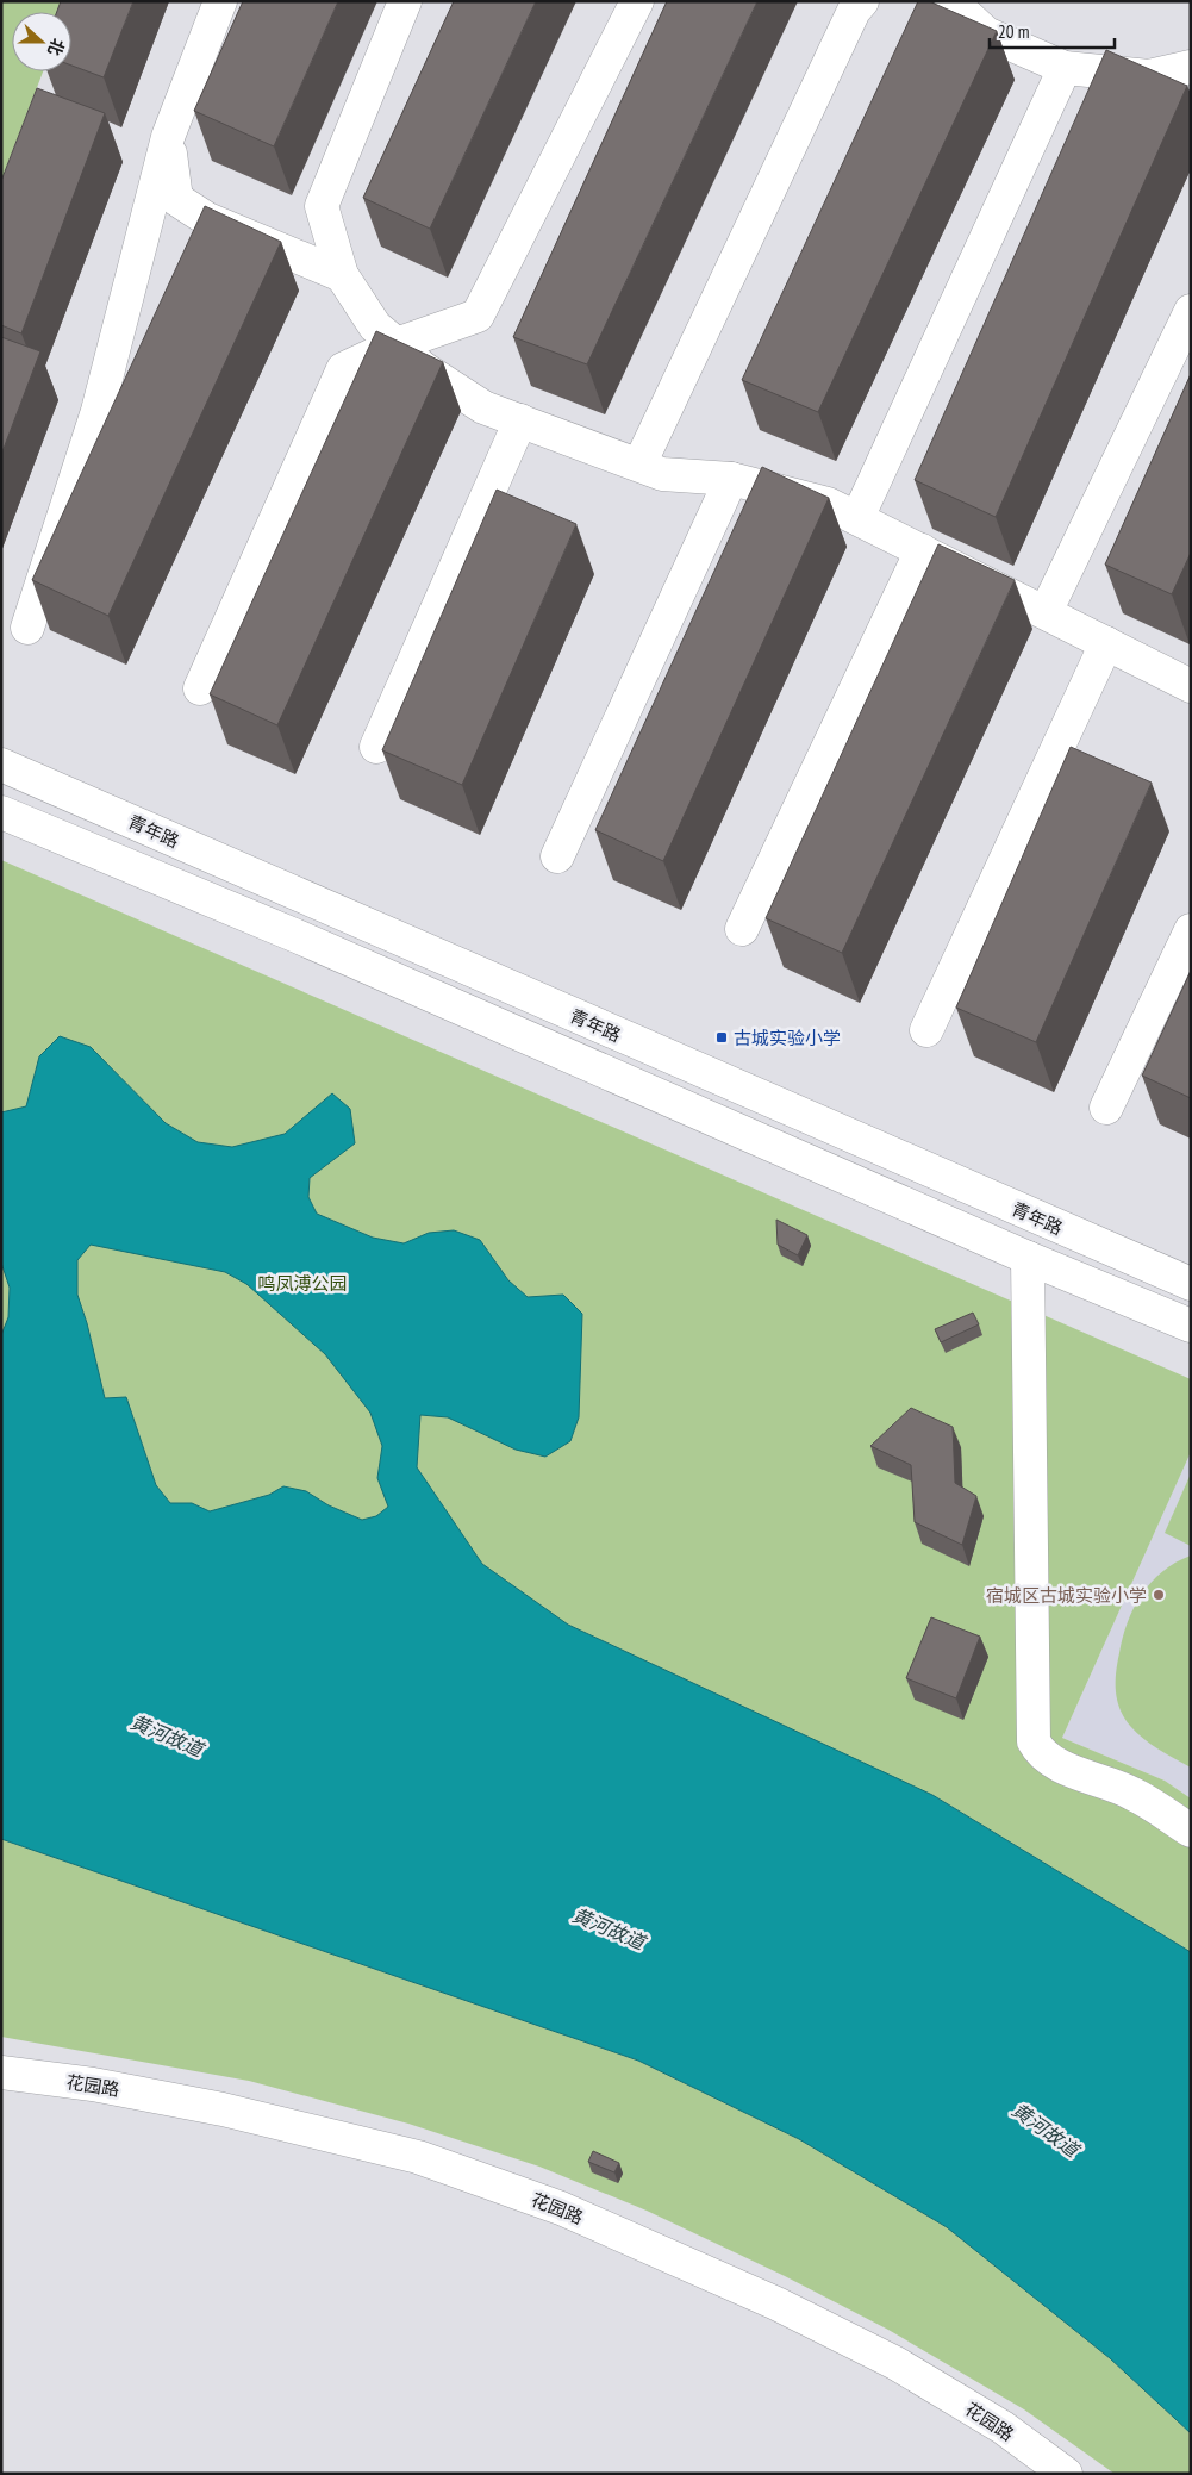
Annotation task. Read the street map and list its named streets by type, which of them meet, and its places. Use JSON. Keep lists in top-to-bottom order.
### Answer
{
  "streets": {
    "street": ["青年路", "花园路"]
  },
  "water": ["黄河故道"],
  "parks": ["鸣凤溥公园"],
  "places": {
    "transit": ["古城实验小学"],
    "other": ["宿城区古城实验小学"]
  },
  "scale_bar": "20 m",
  "north": "right"
}
